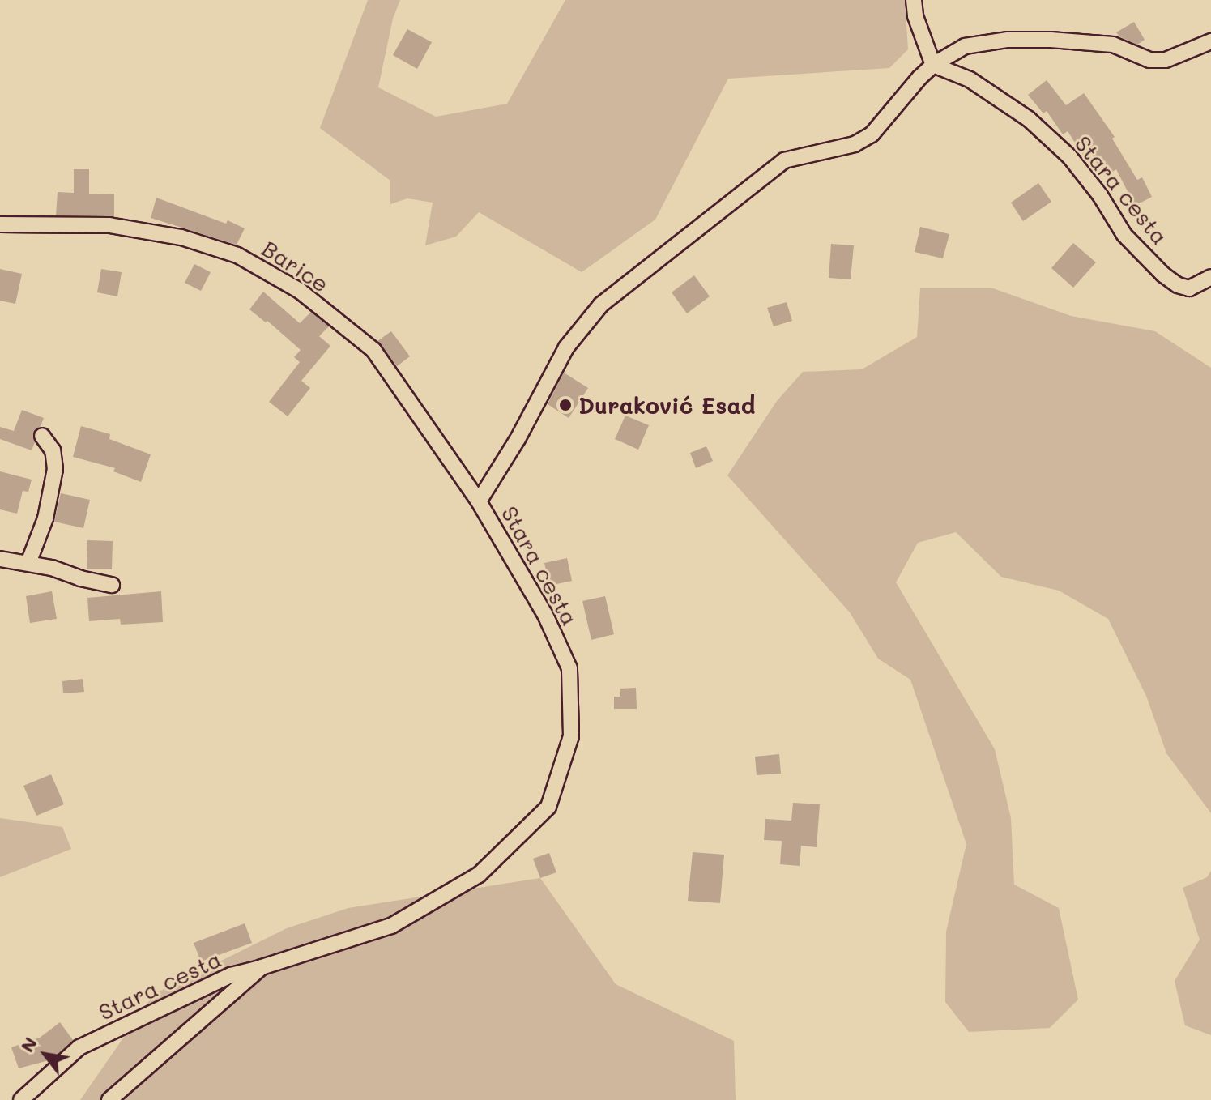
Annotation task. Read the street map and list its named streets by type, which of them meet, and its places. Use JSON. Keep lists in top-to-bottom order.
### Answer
{
  "streets": {
    "street": ["Stara cesta", "Barice"]
  },
  "crossings": [
    ["Stara cesta", "Barice"]
  ],
  "places": ["Duraković Esad"],
  "north": "top left"
}
